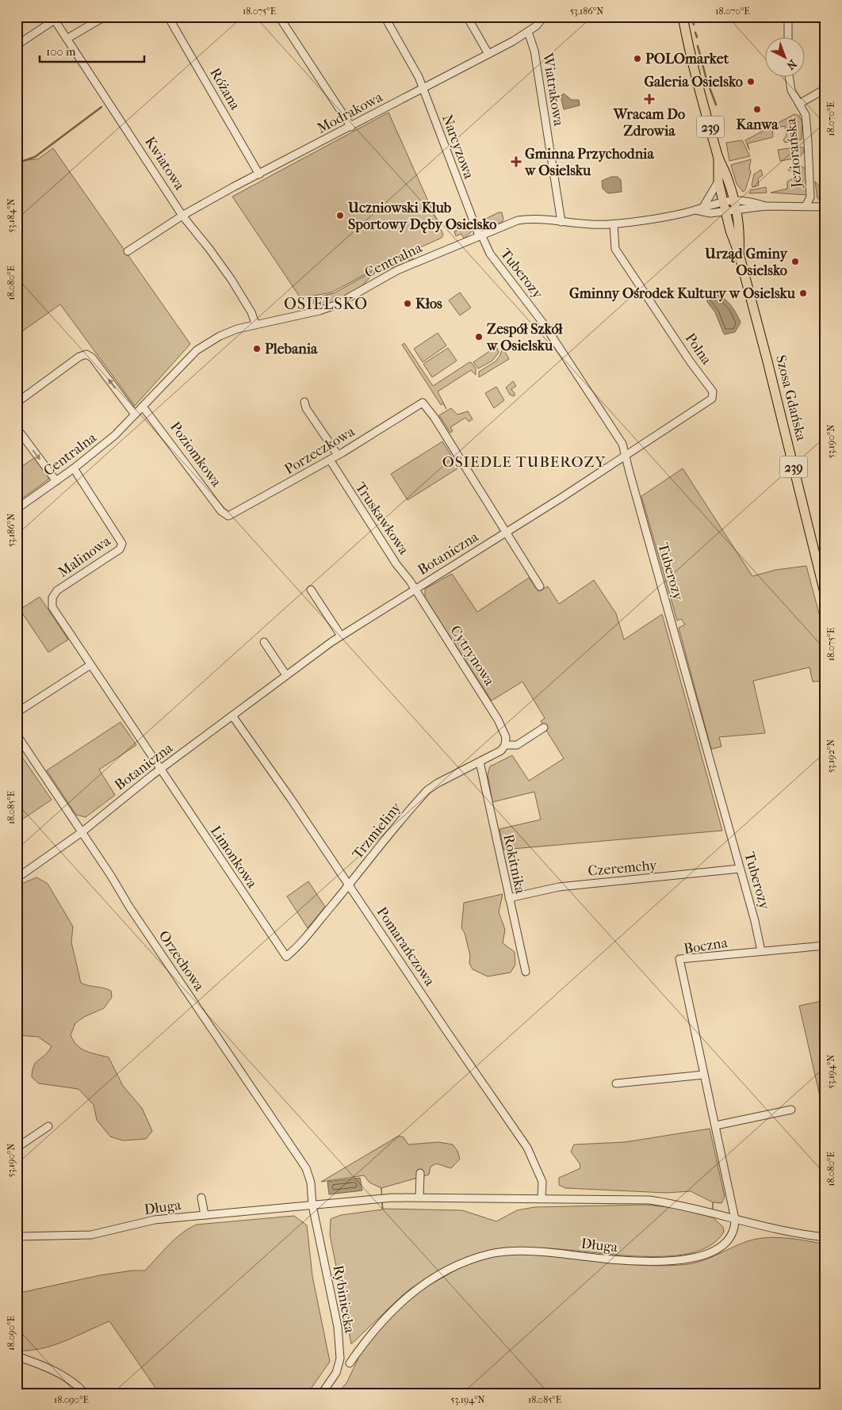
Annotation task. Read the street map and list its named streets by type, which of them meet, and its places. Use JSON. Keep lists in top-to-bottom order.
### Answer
{
  "streets": {
    "main road": ["239", "Szosa Gdańska"],
    "street": [
      "Różana",
      "Wiatrakowa",
      "Modrakowa",
      "Narcyzowa",
      "Jeziorańska",
      "Kwiatowa",
      "Centralna",
      "Tuberozy",
      "Polna",
      "Porzeczkowa",
      "Poziomkowa",
      "Truskawkowa",
      "Botaniczna",
      "Malinowa",
      "Cytrynowa",
      "Trzmieliny",
      "Limonkowa",
      "Rokitnika",
      "Czeremchy",
      "Boczna",
      "Pomarańczowa",
      "Orzechowa",
      "Długa",
      "Rybiniecka"
    ]
  },
  "crossings": [
    ["Różana", "Modrakowa"],
    ["Wiatrakowa", "Modrakowa"],
    ["Wiatrakowa", "Centralna"],
    ["Modrakowa", "Narcyzowa"],
    ["Modrakowa", "Kwiatowa"],
    ["Narcyzowa", "Centralna"],
    ["Narcyzowa", "Tuberozy"],
    ["Kwiatowa", "Centralna"],
    ["Centralna", "Tuberozy"],
    ["Centralna", "Polna"],
    ["Centralna", "Szosa Gdańska"],
    ["Centralna", "Poziomkowa"],
    ["Centralna", "Malinowa"],
    ["Tuberozy", "Polna"],
    ["Tuberozy", "Botaniczna"],
    ["Tuberozy", "Czeremchy"],
    ["Tuberozy", "Boczna"],
    ["Polna", "Botaniczna"],
    ["Porzeczkowa", "Poziomkowa"],
    ["Porzeczkowa", "Truskawkowa"],
    ["Porzeczkowa", "Botaniczna"],
    ["Truskawkowa", "Botaniczna"],
    ["Truskawkowa", "Cytrynowa"],
    ["Botaniczna", "Malinowa"],
    ["Botaniczna", "Cytrynowa"],
    ["Botaniczna", "Limonkowa"],
    ["Botaniczna", "Pomarańczowa"],
    ["Botaniczna", "Orzechowa"],
    ["Malinowa", "Limonkowa"],
    ["Cytrynowa", "Trzmieliny"],
    ["Trzmieliny", "Limonkowa"],
    ["Trzmieliny", "Rokitnika"],
    ["Trzmieliny", "Pomarańczowa"],
    ["Rokitnika", "Czeremchy"],
    ["Boczna", "Długa"],
    ["Pomarańczowa", "Długa"],
    ["Orzechowa", "Długa"],
    ["Orzechowa", "Rybiniecka"],
    ["Długa", "Rybiniecka"]
  ],
  "districts": ["OSIELSKO", "OSIEDLE TUBEROZY"],
  "places": {
    "other": [
      "POLOmarket",
      "Galeria Osielsko",
      "Kanwa",
      "Uczniowski Klub Sportowy Dęby Osielsko",
      "Urząd Gminy Osielsko",
      "Gminny Ośrodek Kultury w Osielsku",
      "Kłos",
      "Zespół Szkół w Osielsku",
      "Plebania"
    ],
    "health": ["Wracam Do Zdrowia", "Gminna Przychodnia w Osielsku"]
  },
  "scale_bar": "100 m",
  "north": "bottom right",
  "coordinates": [
    "18.075°E",
    "53.186°N",
    "18.070°E",
    "53.184°N",
    "18.080°E",
    "53.190°N",
    "53.192°N",
    "18.085°E",
    "53.194°N",
    "18.090°E"
  ]
}
